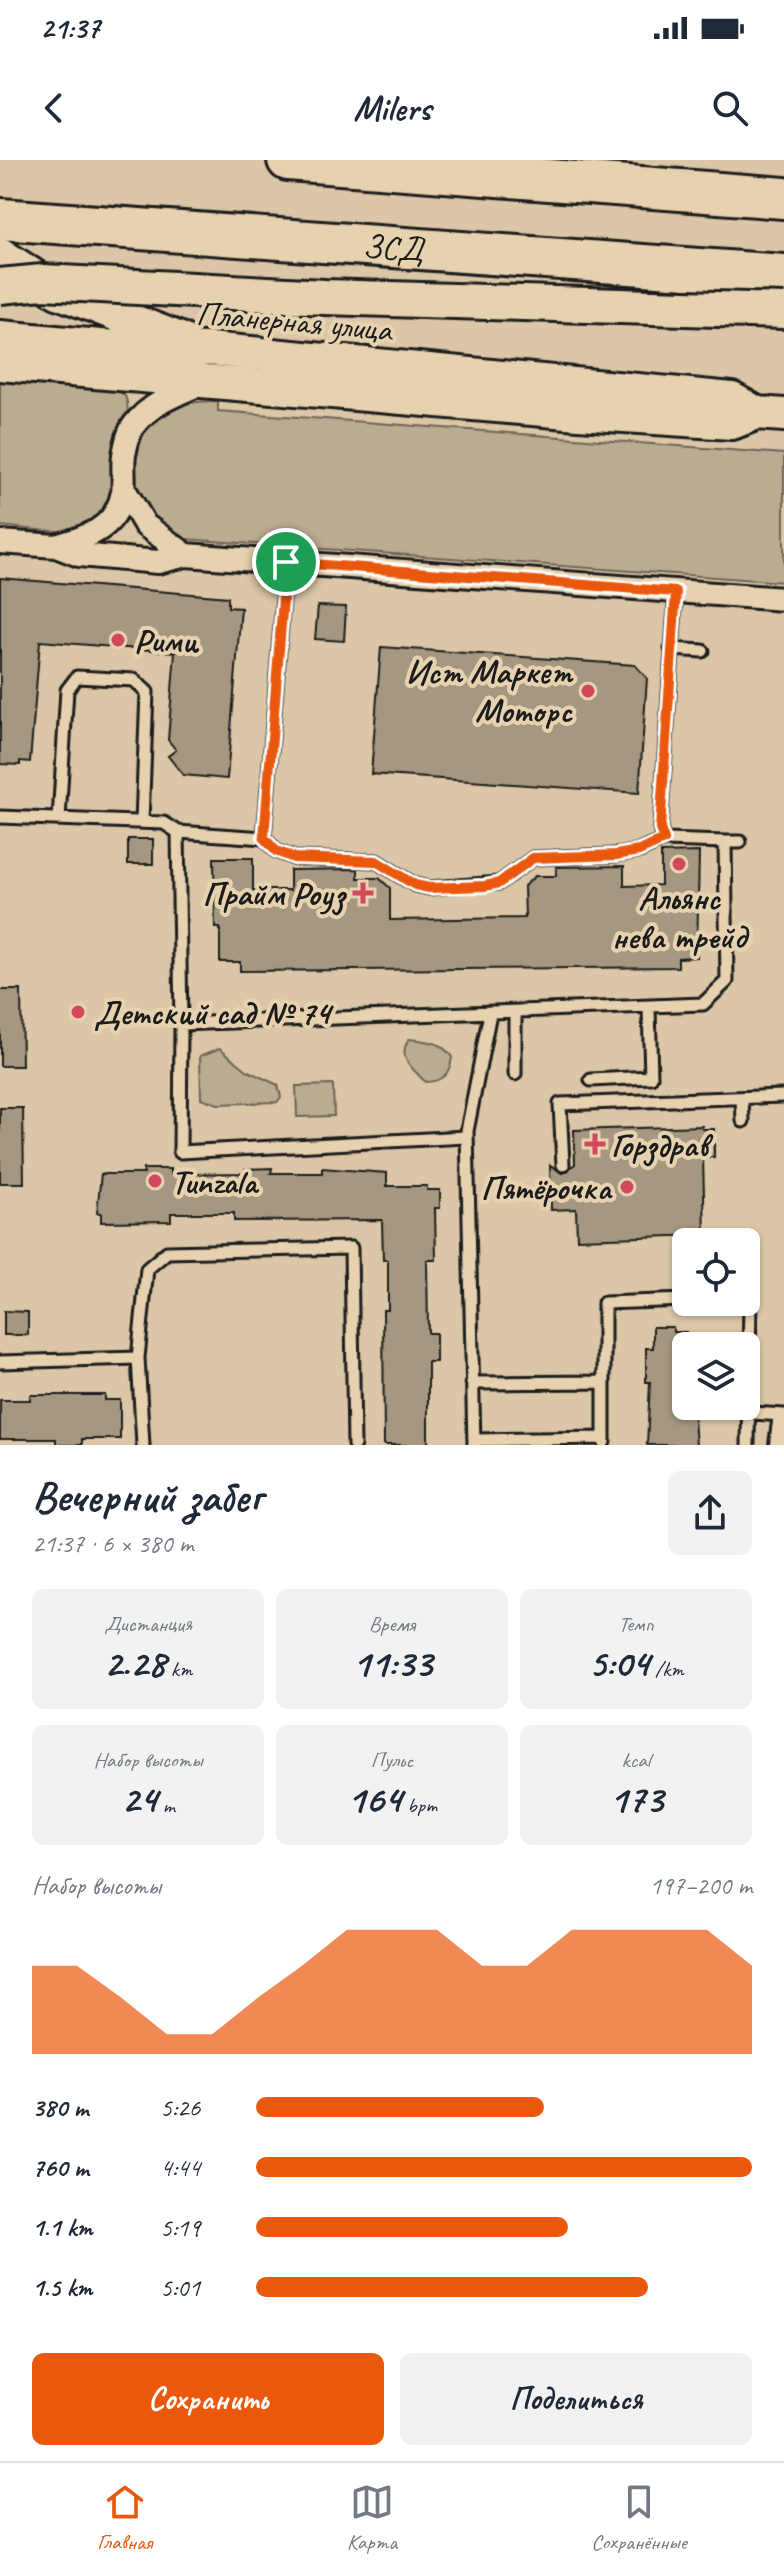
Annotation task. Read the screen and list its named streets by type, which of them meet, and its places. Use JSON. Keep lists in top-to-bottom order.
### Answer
{
  "streets": {
    "highway": ["ЗСД"],
    "main road": ["Планерная улица"]
  },
  "places": {
    "other": [
      "Рими",
      "Ист Маркет Моторс",
      "Альянс нева трейд",
      "Детский сад № 74",
      "Tunzala",
      "Пятёрочка"
    ],
    "health": ["Прайм Роуз", "Горздрав"]
  },
  "page": {
    "status": "21:37",
    "header": "Milers",
    "heading": ["Вечерний забег", "21:37 · 6 × 380 m"],
    "stats": [
      ["Дистанция", "2.28 km"],
      ["Время", "11:33"],
      ["Темп", "5:04 /km"],
      ["Набор высоты", "24 m"],
      ["Пульс", "164 bpm"],
      ["kcal", "173"]
    ],
    "chart": ["Набор высоты", "197–200 m"],
    "list": [
      {
        "name": "380 m",
        "note": "5:26"
      },
      {
        "name": "760 m",
        "note": "4:44"
      },
      {
        "name": "1.1 km",
        "note": "5:19"
      },
      {
        "name": "1.5 km",
        "note": "5:01"
      }
    ],
    "buttons": ["Сохранить", "Поделиться"],
    "tabs": ["Главная", "Карта", "Сохранённые"]
  }
}
